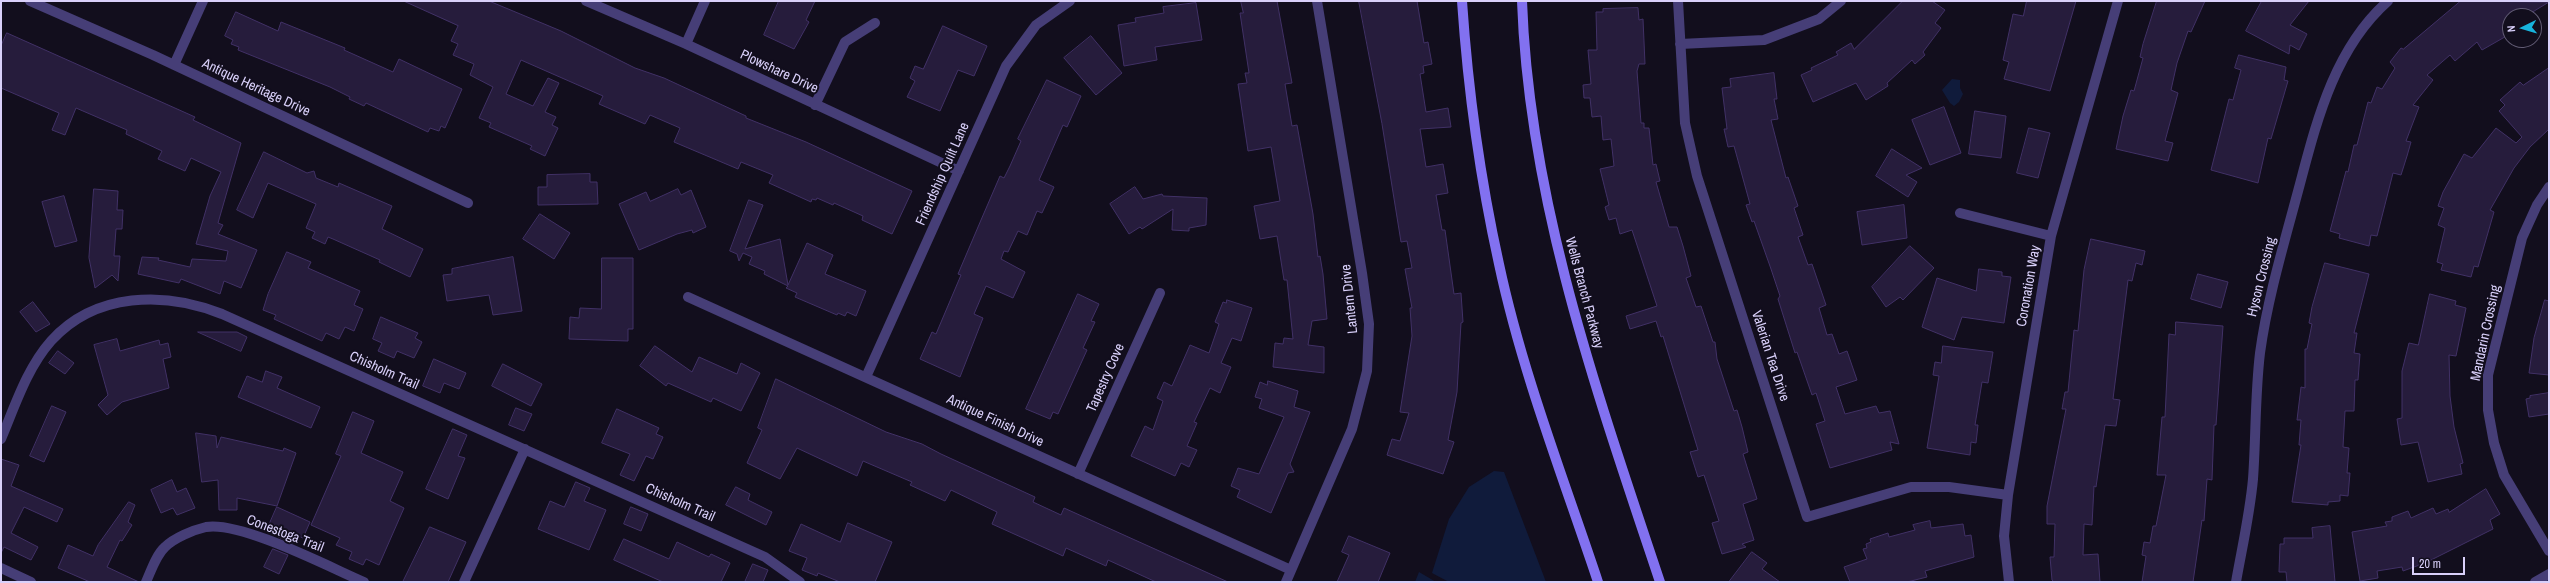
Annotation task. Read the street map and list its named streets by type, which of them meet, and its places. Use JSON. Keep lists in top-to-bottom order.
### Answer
{
  "streets": {
    "main road": ["Wells Branch Parkway"],
    "street": [
      "Plowshare Drive",
      "Antique Heritage Drive",
      "Friendship Quilt Lane",
      "Hyson Crossing",
      "Coronation Way",
      "Lantern Drive",
      "Mandarin Crossing",
      "Valerian Tea Drive",
      "Chisholm Trail",
      "Tapestry Cove",
      "Antique Finish Drive",
      "Conestoga Trail"
    ]
  },
  "crossings": [
    ["Plowshare Drive", "Friendship Quilt Lane"],
    ["Friendship Quilt Lane", "Antique Finish Drive"],
    ["Coronation Way", "Valerian Tea Drive"],
    ["Lantern Drive", "Antique Finish Drive"],
    ["Tapestry Cove", "Antique Finish Drive"]
  ],
  "scale_bar": "20 m",
  "north": "left"
}
